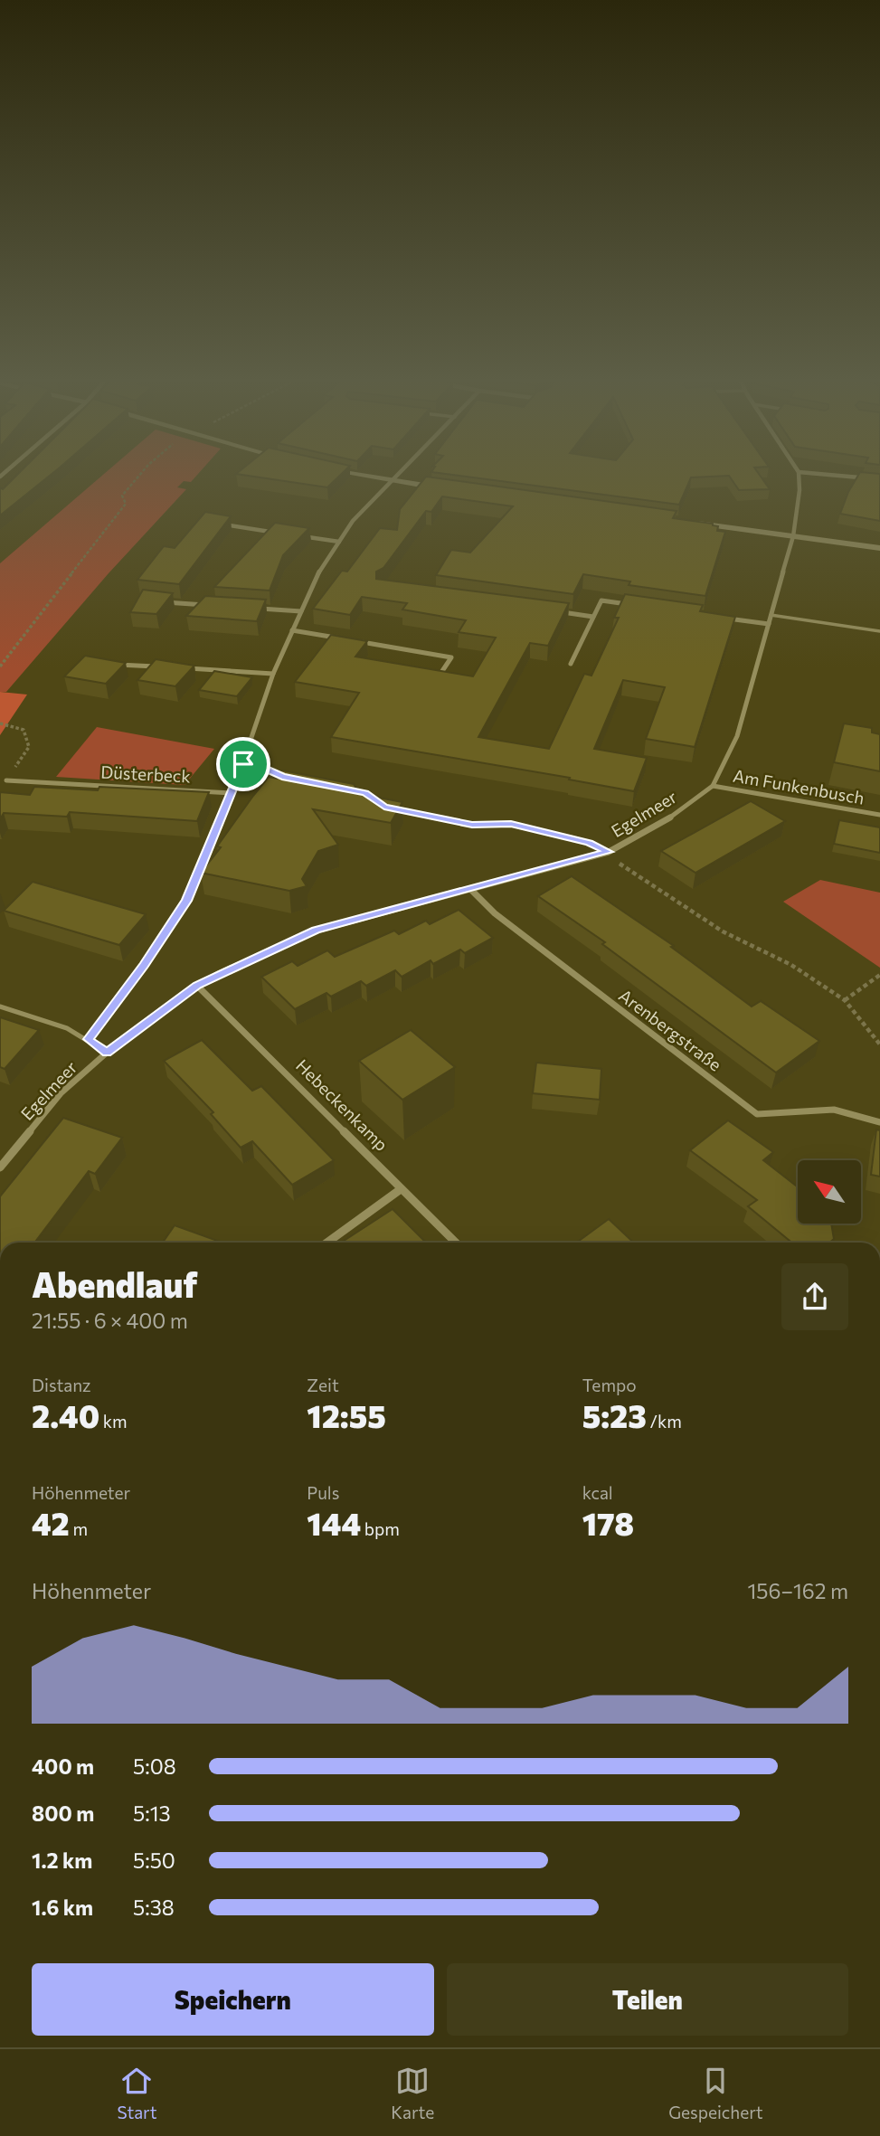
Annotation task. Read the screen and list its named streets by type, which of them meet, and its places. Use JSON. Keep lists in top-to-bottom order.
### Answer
{
  "streets": {
    "street": [
      "Düsterbeck",
      "Am Funkenbusch",
      "Egelmeer",
      "Arenbergstraße",
      "Hebeckenkamp"
    ]
  },
  "crossings": [
    ["Am Funkenbusch", "Egelmeer"],
    ["Egelmeer", "Arenbergstraße"],
    ["Egelmeer", "Hebeckenkamp"]
  ],
  "north": "top left",
  "page": {
    "heading": ["Abendlauf", "21:55 · 6 × 400 m"],
    "stats": [
      ["Distanz", "2.40 km"],
      ["Zeit", "12:55"],
      ["Tempo", "5:23 /km"],
      ["Höhenmeter", "42 m"],
      ["Puls", "144 bpm"],
      ["kcal", "178"]
    ],
    "chart": ["Höhenmeter", "156–162 m"],
    "list": [
      {
        "name": "400 m",
        "note": "5:08"
      },
      {
        "name": "800 m",
        "note": "5:13"
      },
      {
        "name": "1.2 km",
        "note": "5:50"
      },
      {
        "name": "1.6 km",
        "note": "5:38"
      }
    ],
    "buttons": ["Speichern", "Teilen"],
    "tabs": ["Start", "Karte", "Gespeichert"]
  }
}
